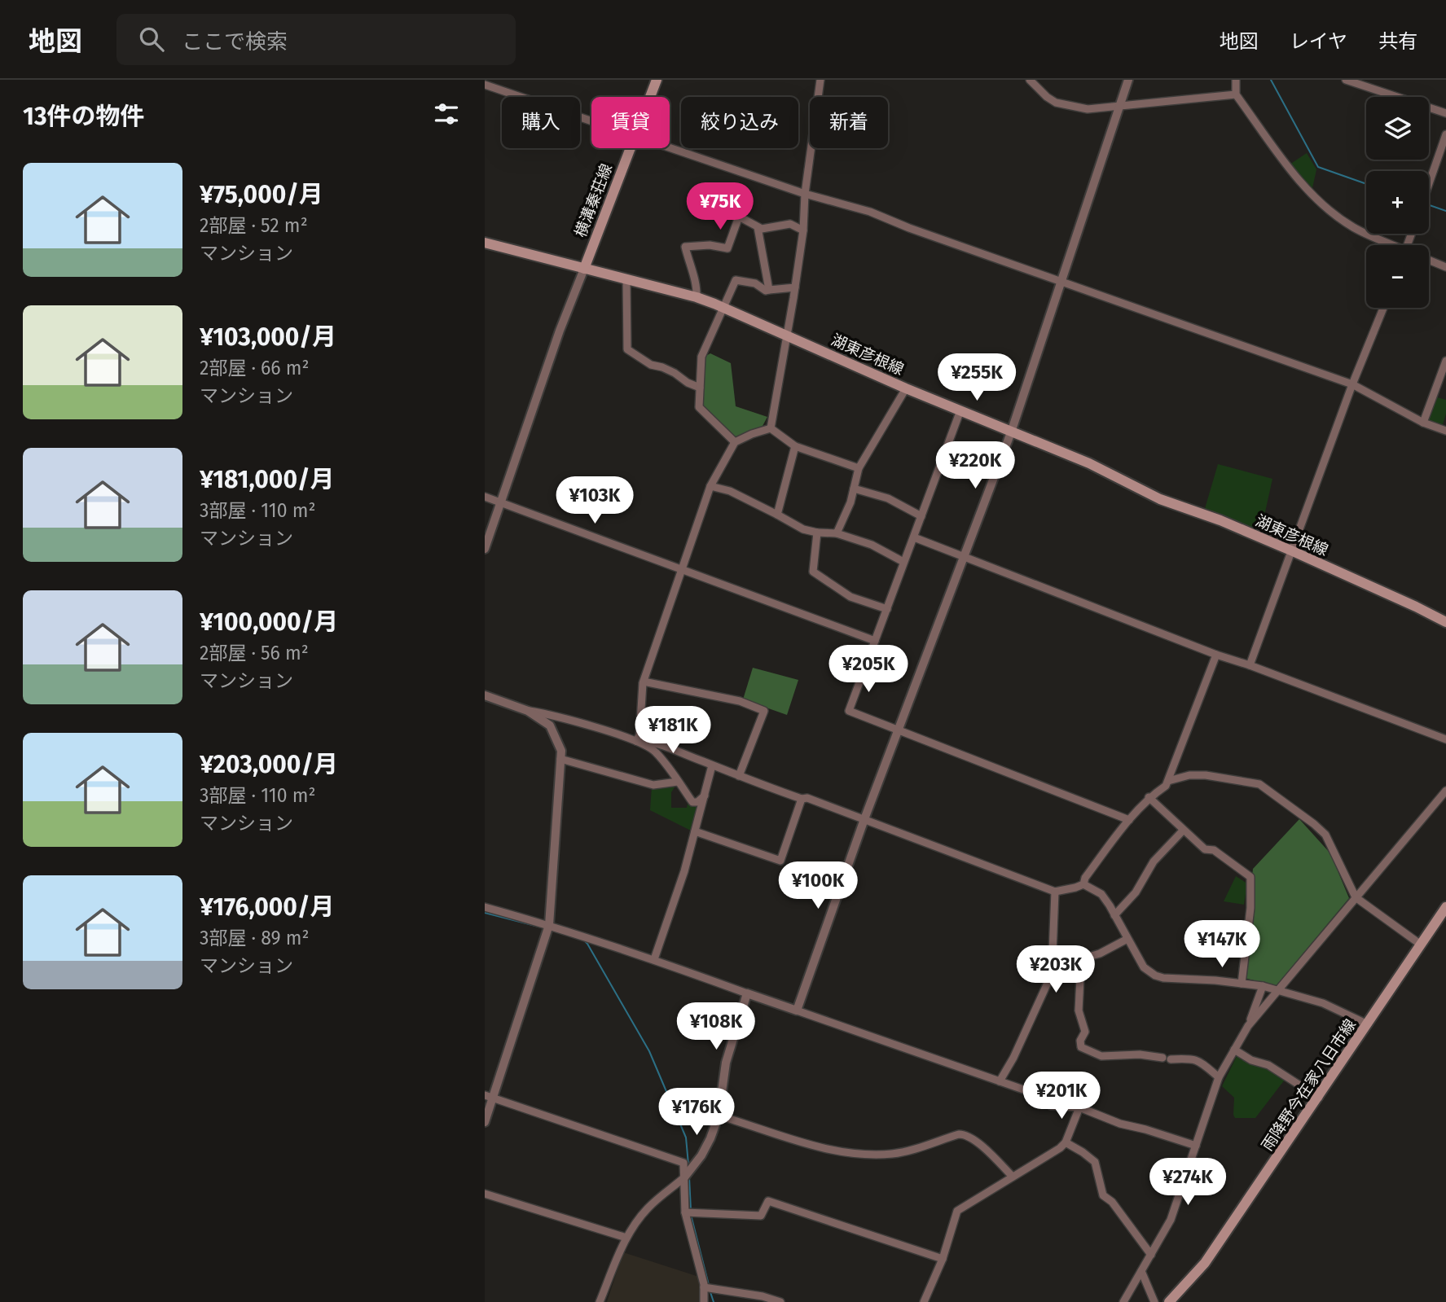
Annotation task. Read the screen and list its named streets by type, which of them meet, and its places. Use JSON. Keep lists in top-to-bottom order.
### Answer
{
  "streets": {
    "main road": ["横溝秦荘線", "湖東彦根線", "雨降野今在家八日市線"]
  },
  "crossings": [
    ["横溝秦荘線", "湖東彦根線"]
  ],
  "page": {
    "header": "地図",
    "search": "ここで検索",
    "nav": ["地図", "レイヤ", "共有"],
    "heading": "13件の物件",
    "map_buttons": ["+", "−"],
    "chip": [
      "購入",
      "賃貸",
      "絞り込み",
      "新着"
    ],
    "list": [
      {
        "name": "¥75,000/月",
        "note": "2部屋 · 52 m² · マンション"
      },
      {
        "name": "¥103,000/月",
        "note": "2部屋 · 66 m² · マンション"
      },
      {
        "name": "¥181,000/月",
        "note": "3部屋 · 110 m² · マンション"
      },
      {
        "name": "¥100,000/月",
        "note": "2部屋 · 56 m² · マンション"
      },
      {
        "name": "¥203,000/月",
        "note": "3部屋 · 110 m² · マンション"
      },
      {
        "name": "¥176,000/月",
        "note": "3部屋 · 89 m² · マンション"
      }
    ],
    "price": [
      "¥75K",
      "¥255K",
      "¥220K",
      "¥103K",
      "¥205K",
      "¥181K",
      "¥100K",
      "¥147K",
      "¥203K",
      "¥108K",
      "¥201K",
      "¥176K",
      "¥274K"
    ]
  }
}
